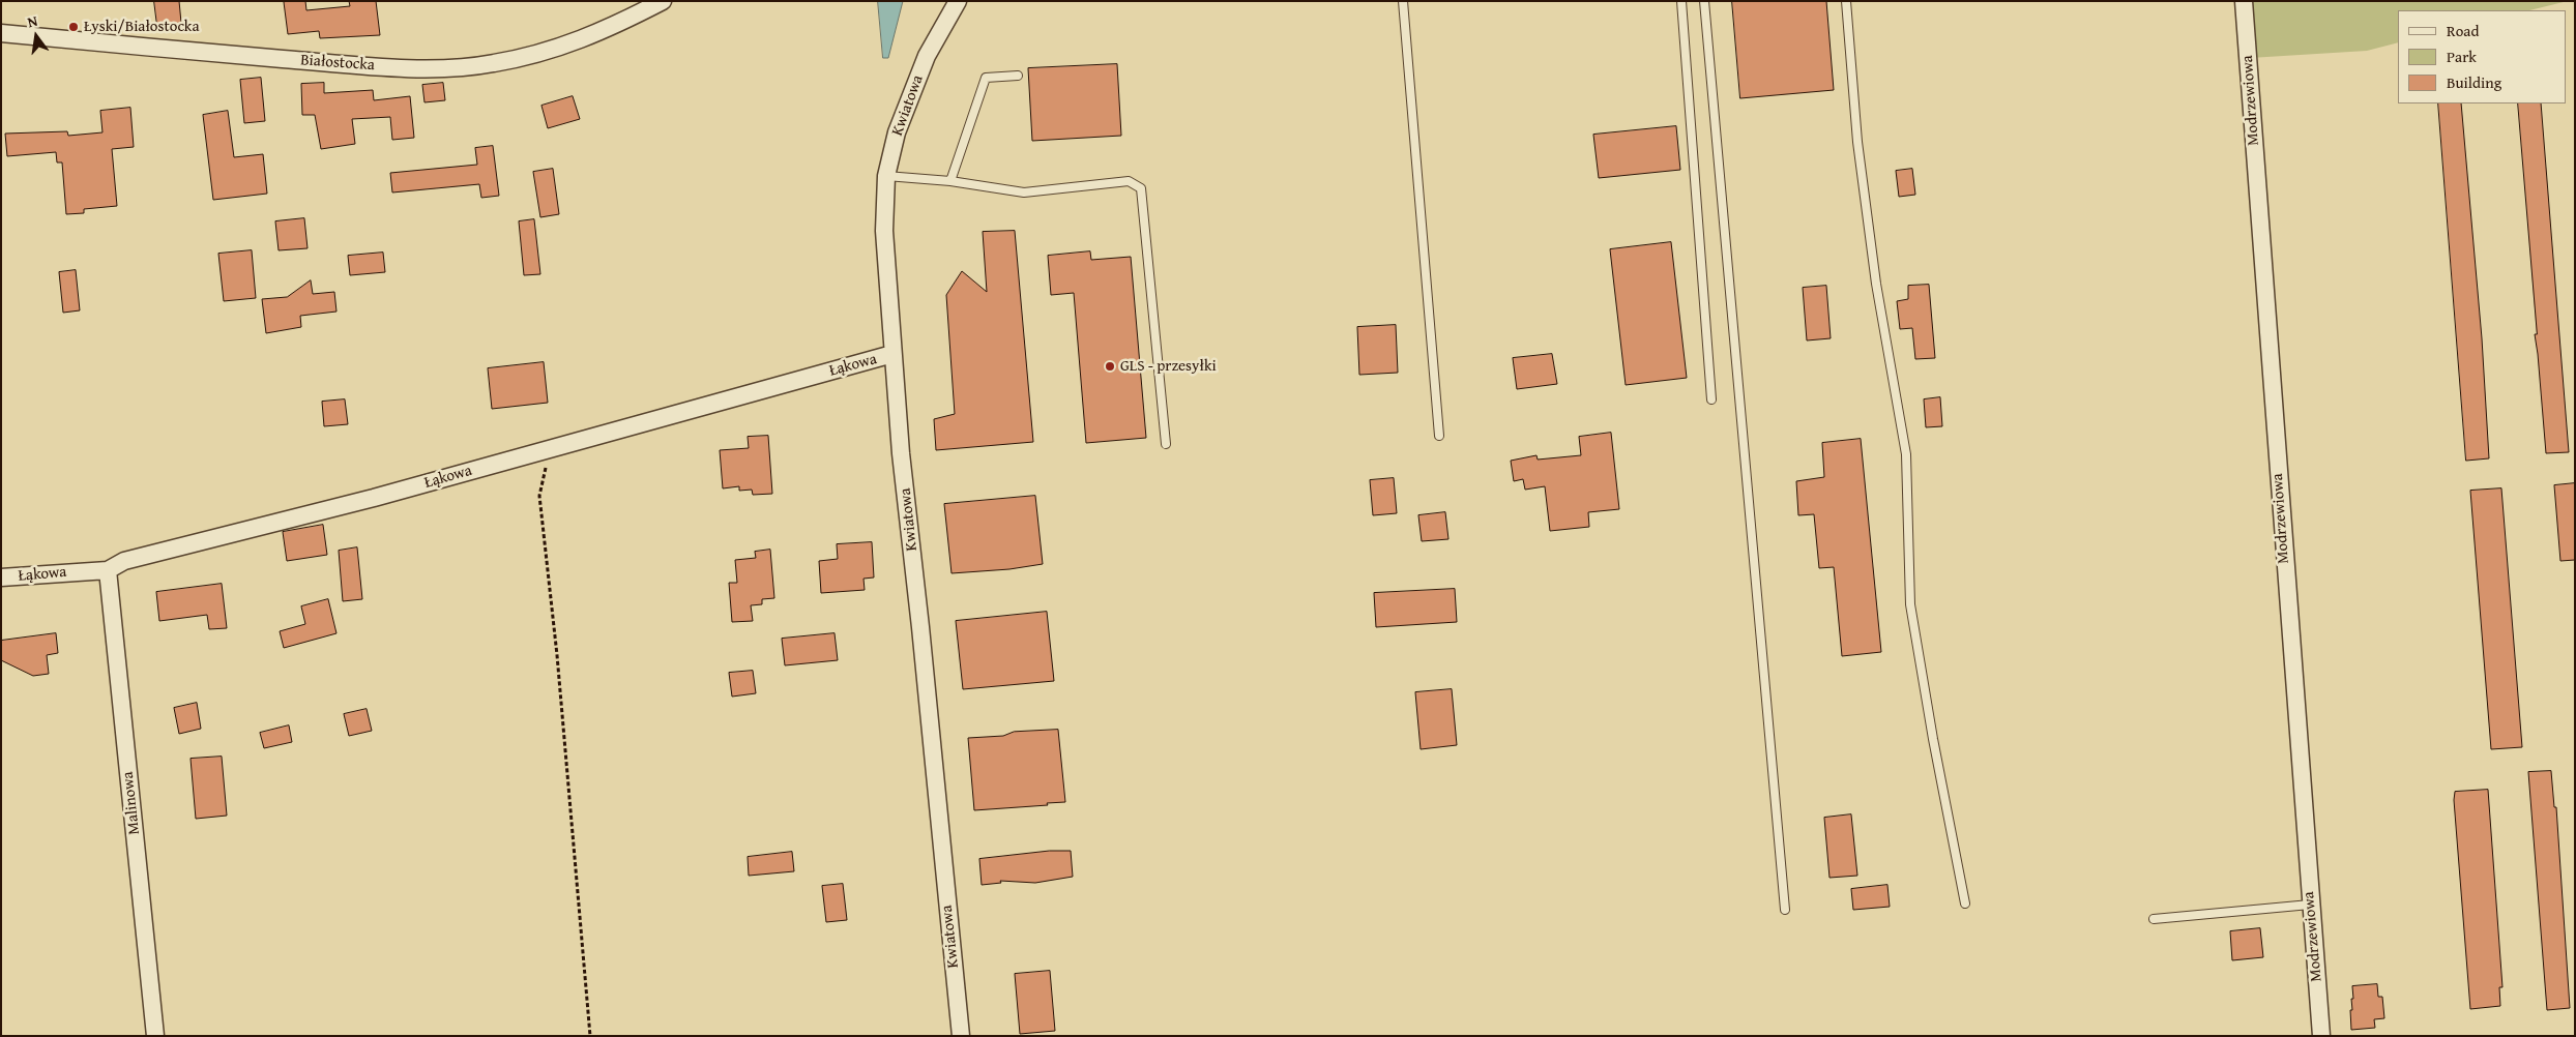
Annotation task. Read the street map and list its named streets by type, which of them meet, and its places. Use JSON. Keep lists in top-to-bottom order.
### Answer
{
  "streets": {
    "street": [
      "Białostocka",
      "Modrzewiowa",
      "Kwiatowa",
      "Łąkowa",
      "Malinowa"
    ]
  },
  "crossings": [
    ["Kwiatowa", "Łąkowa"],
    ["Łąkowa", "Malinowa"]
  ],
  "places": ["Łyski/Białostocka", "GLS - przesyłki"],
  "legend": ["Road", "Park", "Building"],
  "north": "top"
}
